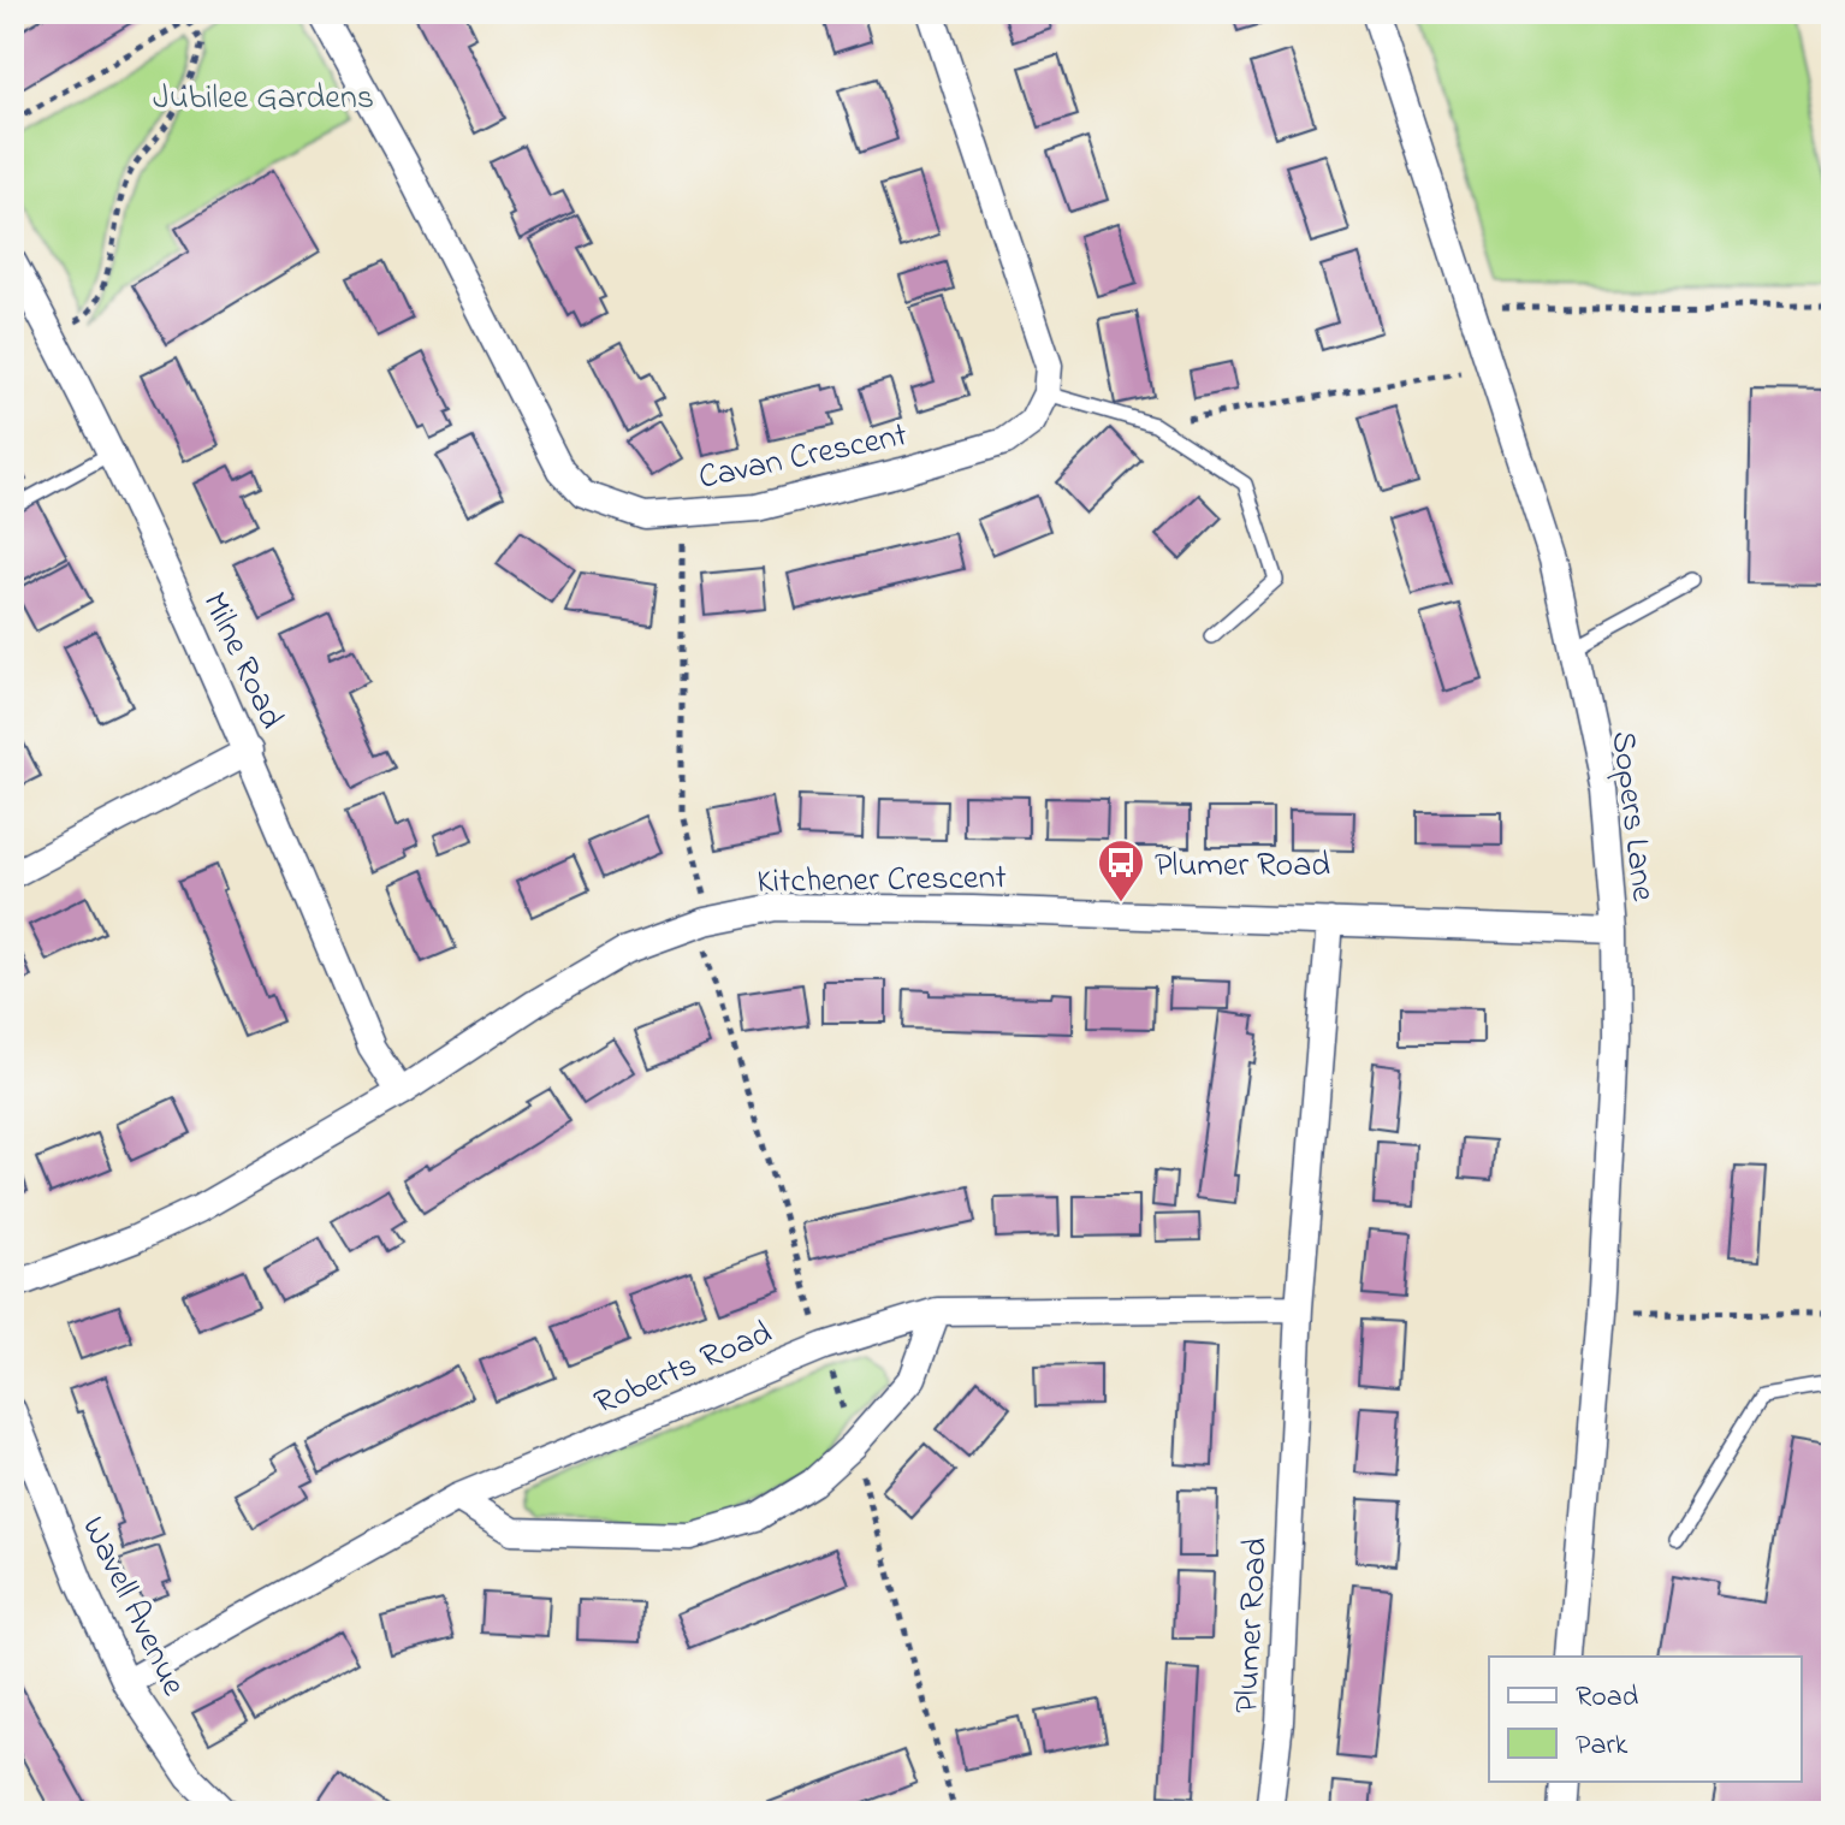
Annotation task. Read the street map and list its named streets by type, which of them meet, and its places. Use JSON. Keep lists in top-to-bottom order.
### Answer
{
  "streets": {
    "street": [
      "Cavan Crescent",
      "Milne Road",
      "Sopers Lane",
      "Kitchener Crescent",
      "Roberts Road",
      "Wavell Avenue",
      "Plumer Road"
    ]
  },
  "crossings": [
    ["Milne Road", "Kitchener Crescent"],
    ["Sopers Lane", "Kitchener Crescent"],
    ["Kitchener Crescent", "Plumer Road"],
    ["Roberts Road", "Wavell Avenue"],
    ["Roberts Road", "Plumer Road"]
  ],
  "parks": ["Jubilee Gardens"],
  "places": {
    "bus stop": ["Plumer Road"]
  },
  "legend": ["Road", "Park"]
}
